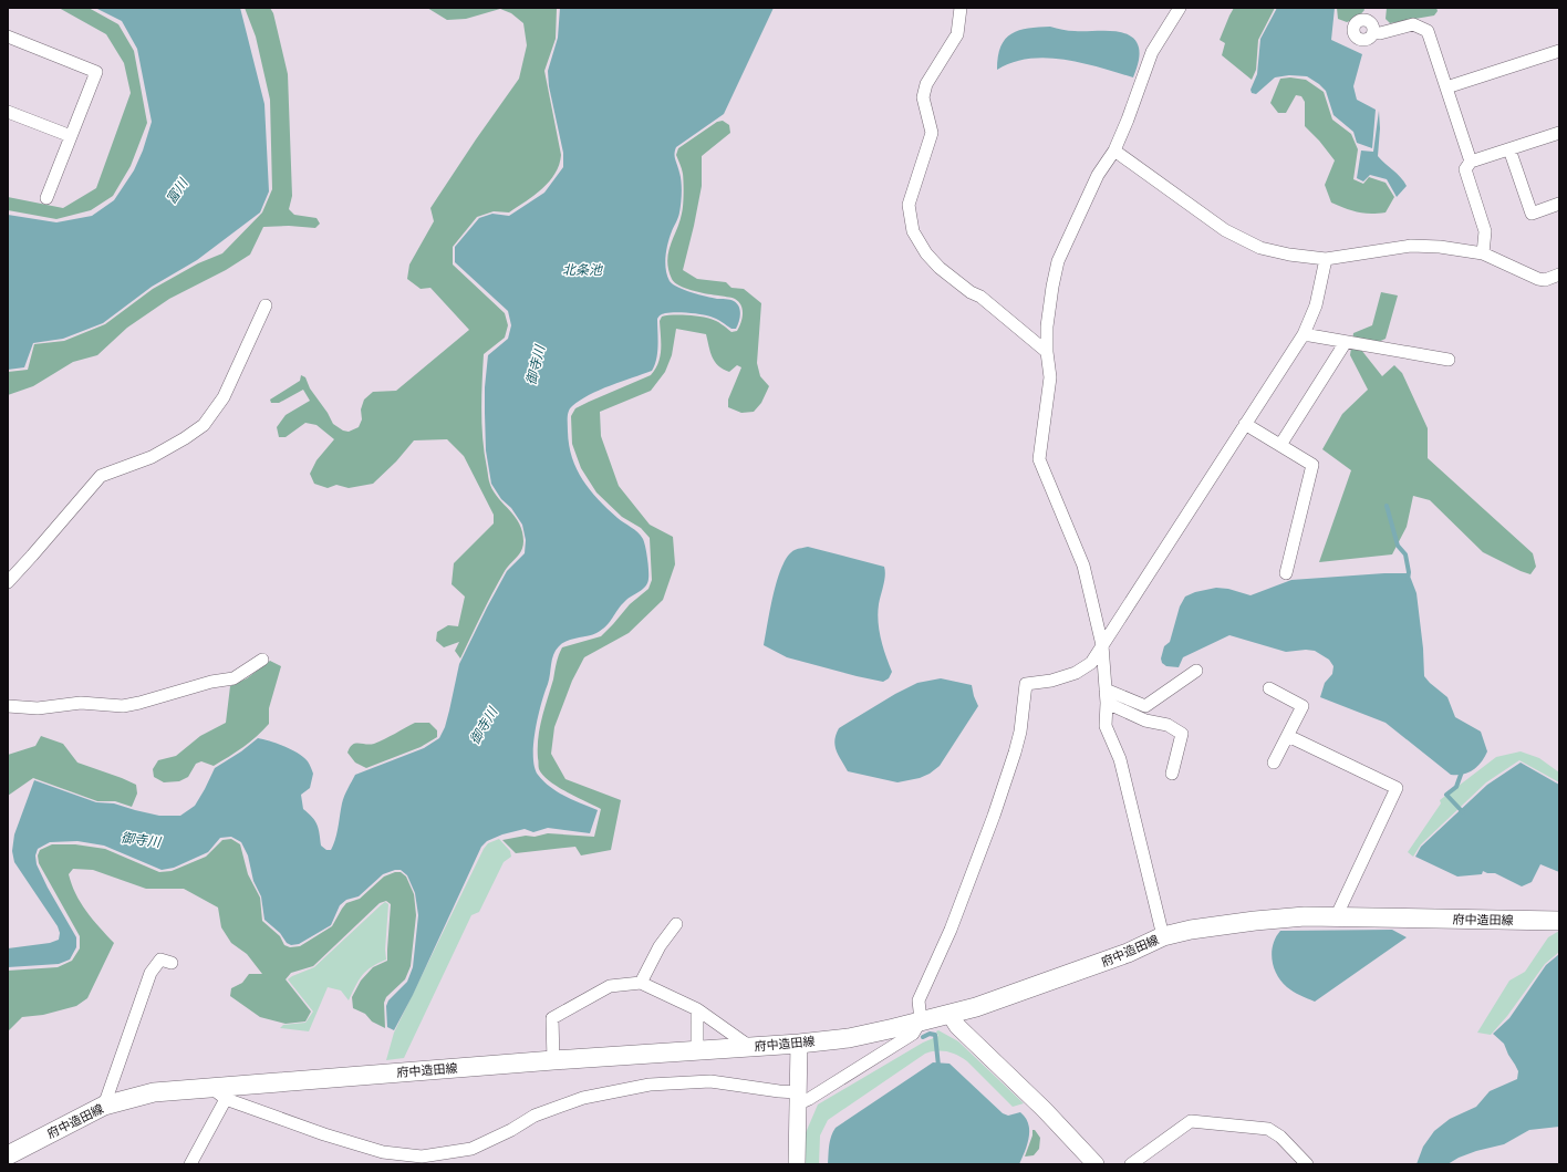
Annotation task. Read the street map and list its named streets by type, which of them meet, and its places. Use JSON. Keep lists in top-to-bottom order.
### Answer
{
  "streets": {
    "main road": ["府中造田線"]
  },
  "water": ["富川", "北条池", "御寺川"]
}
